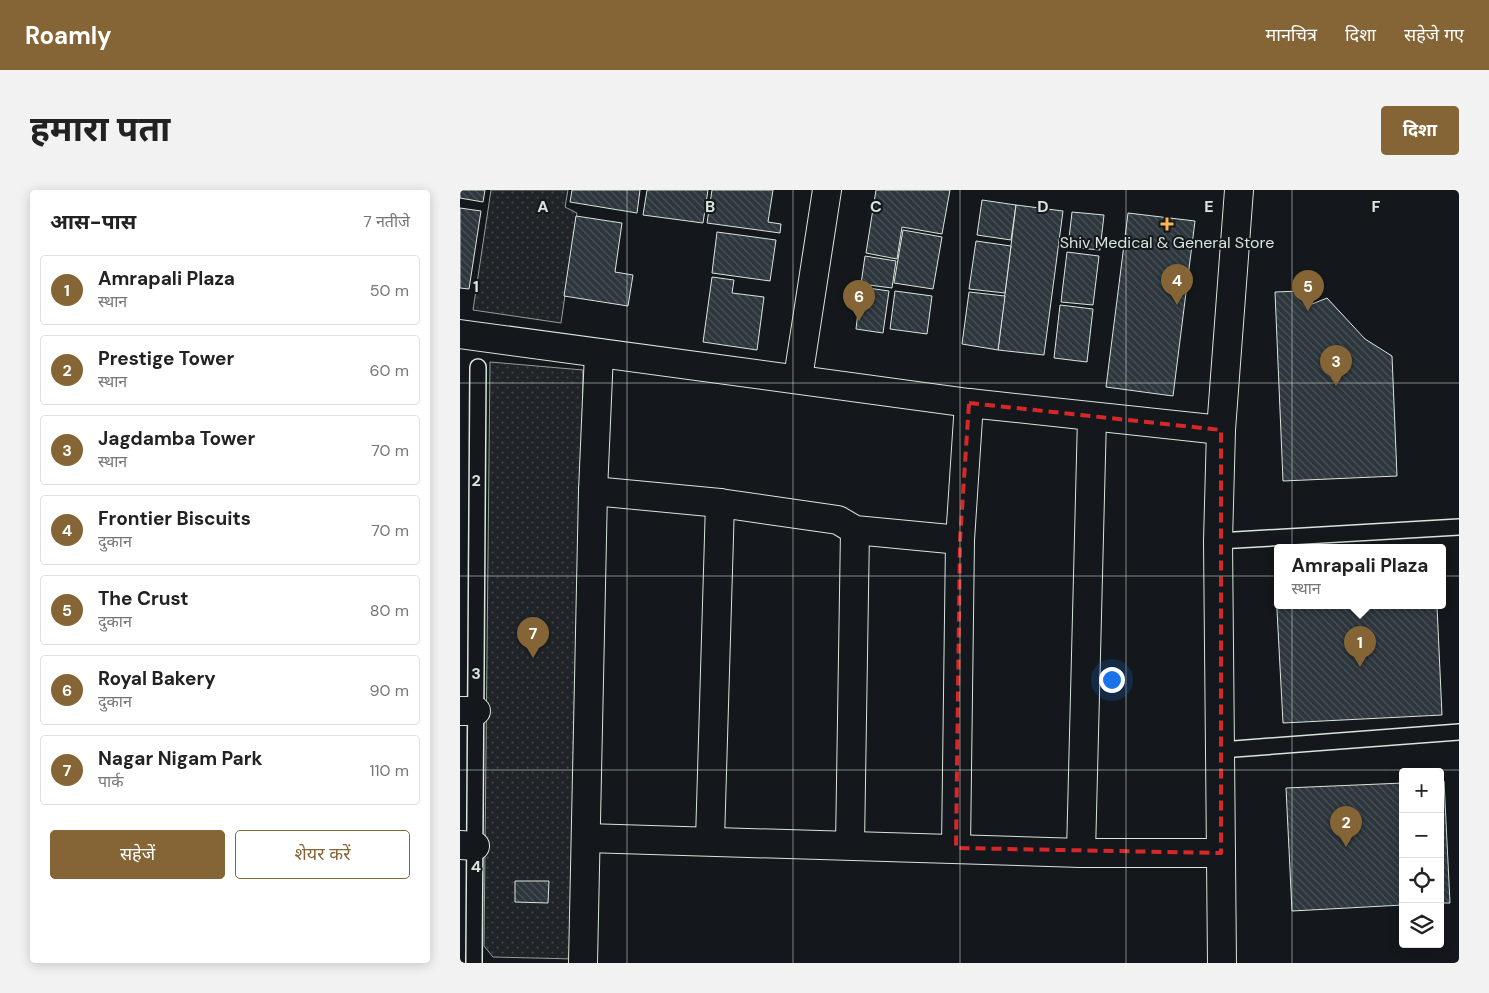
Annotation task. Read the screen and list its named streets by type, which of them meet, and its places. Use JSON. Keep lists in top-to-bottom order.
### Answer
{
  "places": {
    "health": ["Shiv Medical & General Store"]
  },
  "page": {
    "header": "Roamly",
    "nav": ["मानचित्र", "दिशा", "सहेजे गए"],
    "title": "हमारा पता",
    "buttons": [
      "दिशा",
      ["सहेजें", "शेयर करें"]
    ],
    "heading": ["आस-पास", "7 नतीजे"],
    "list": [
      {
        "mark": "1",
        "name": "Amrapali Plaza",
        "note": "स्थान",
        "value": "50 m"
      },
      {
        "mark": "2",
        "name": "Prestige Tower",
        "note": "स्थान",
        "value": "60 m"
      },
      {
        "mark": "3",
        "name": "Jagdamba Tower",
        "note": "स्थान",
        "value": "70 m"
      },
      {
        "mark": "4",
        "name": "Frontier Biscuits",
        "note": "दुकान",
        "value": "70 m"
      },
      {
        "mark": "5",
        "name": "The Crust",
        "note": "दुकान",
        "value": "80 m"
      },
      {
        "mark": "6",
        "name": "Royal Bakery",
        "note": "दुकान",
        "value": "90 m"
      },
      {
        "mark": "7",
        "name": "Nagar Nigam Park",
        "note": "पार्क",
        "value": "110 m"
      }
    ],
    "pins": [
      "4",
      "5",
      "6",
      "3",
      "7",
      "1",
      "2"
    ],
    "popup": ["Amrapali Plaza", "स्थान"],
    "map_buttons": ["+", "−"]
  },
  "grid": {
    "columns": [
      "A",
      "B",
      "C",
      "D",
      "E",
      "F"
    ],
    "rows": [
      "1",
      "2",
      "3",
      "4"
    ]
  }
}
